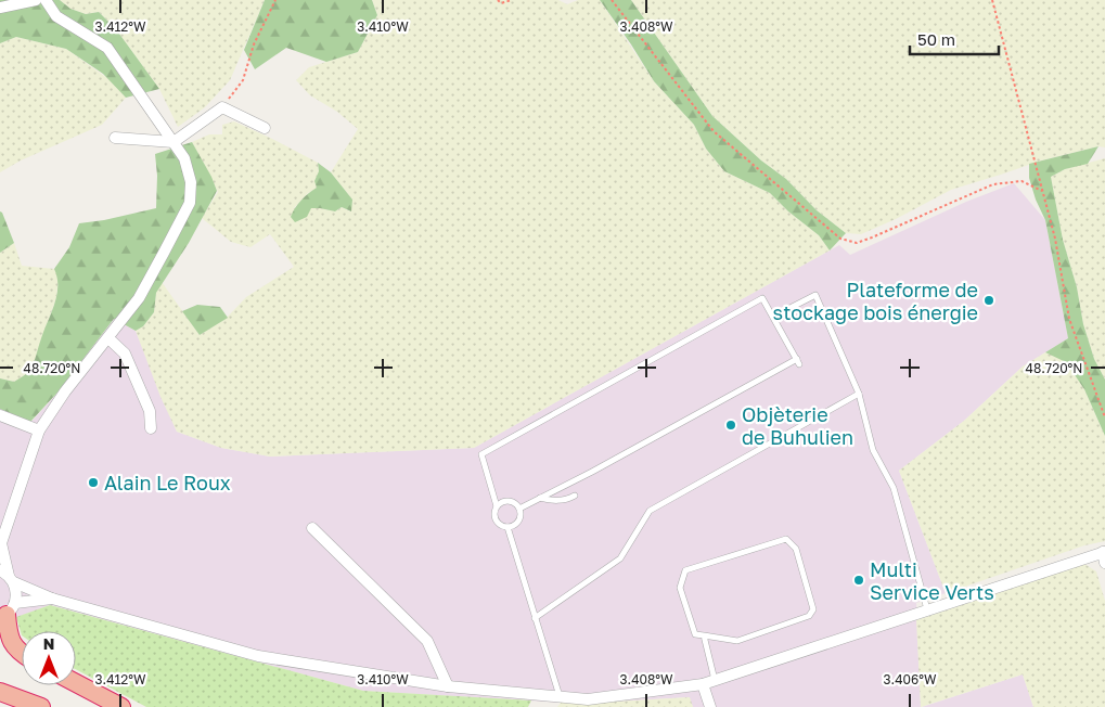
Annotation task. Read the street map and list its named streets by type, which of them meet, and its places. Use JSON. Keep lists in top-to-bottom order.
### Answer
{
  "places": [
    "Plateforme de stockage bois énergie",
    "Objèterie de Buhulien",
    "Alain Le Roux",
    "Multi Service Verts"
  ],
  "scale_bar": "50 m",
  "north": "top",
  "coordinates": [
    "3.412°W",
    "3.410°W",
    "3.408°W",
    "48.720°N",
    "3.406°W"
  ]
}
